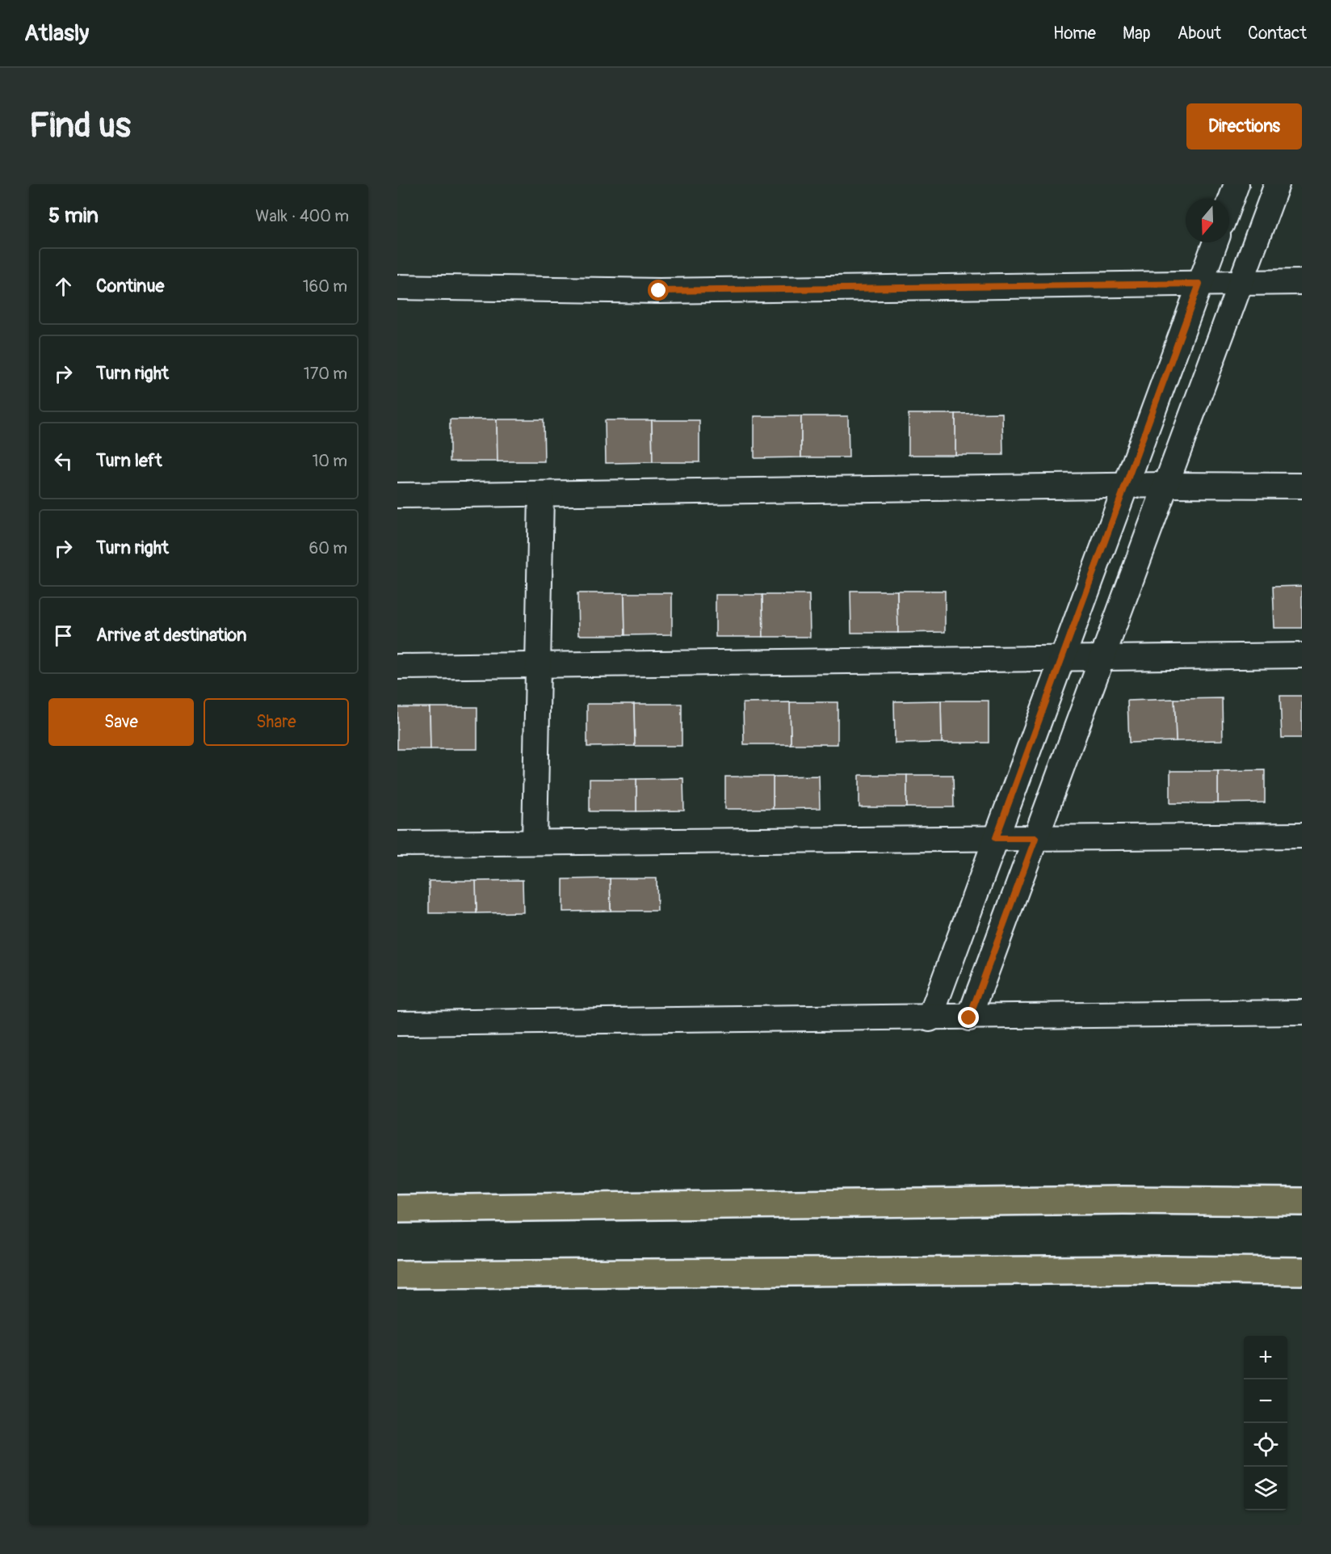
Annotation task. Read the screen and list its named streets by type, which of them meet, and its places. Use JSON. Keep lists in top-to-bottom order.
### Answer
{
  "north": "bottom",
  "page": {
    "header": "Atlasly",
    "nav": [
      "Home",
      "Map",
      "About",
      "Contact"
    ],
    "buttons": [
      "Directions",
      ["Save", "Share"]
    ],
    "title": "Find us",
    "heading": ["5 min", "Walk · 400 m"],
    "list": [
      ["Continue", "160 m"],
      ["Turn right", "170 m"],
      ["Turn left", "10 m"],
      ["Turn right", "60 m"],
      "Arrive at destination"
    ],
    "map_buttons": ["+", "−"]
  }
}
